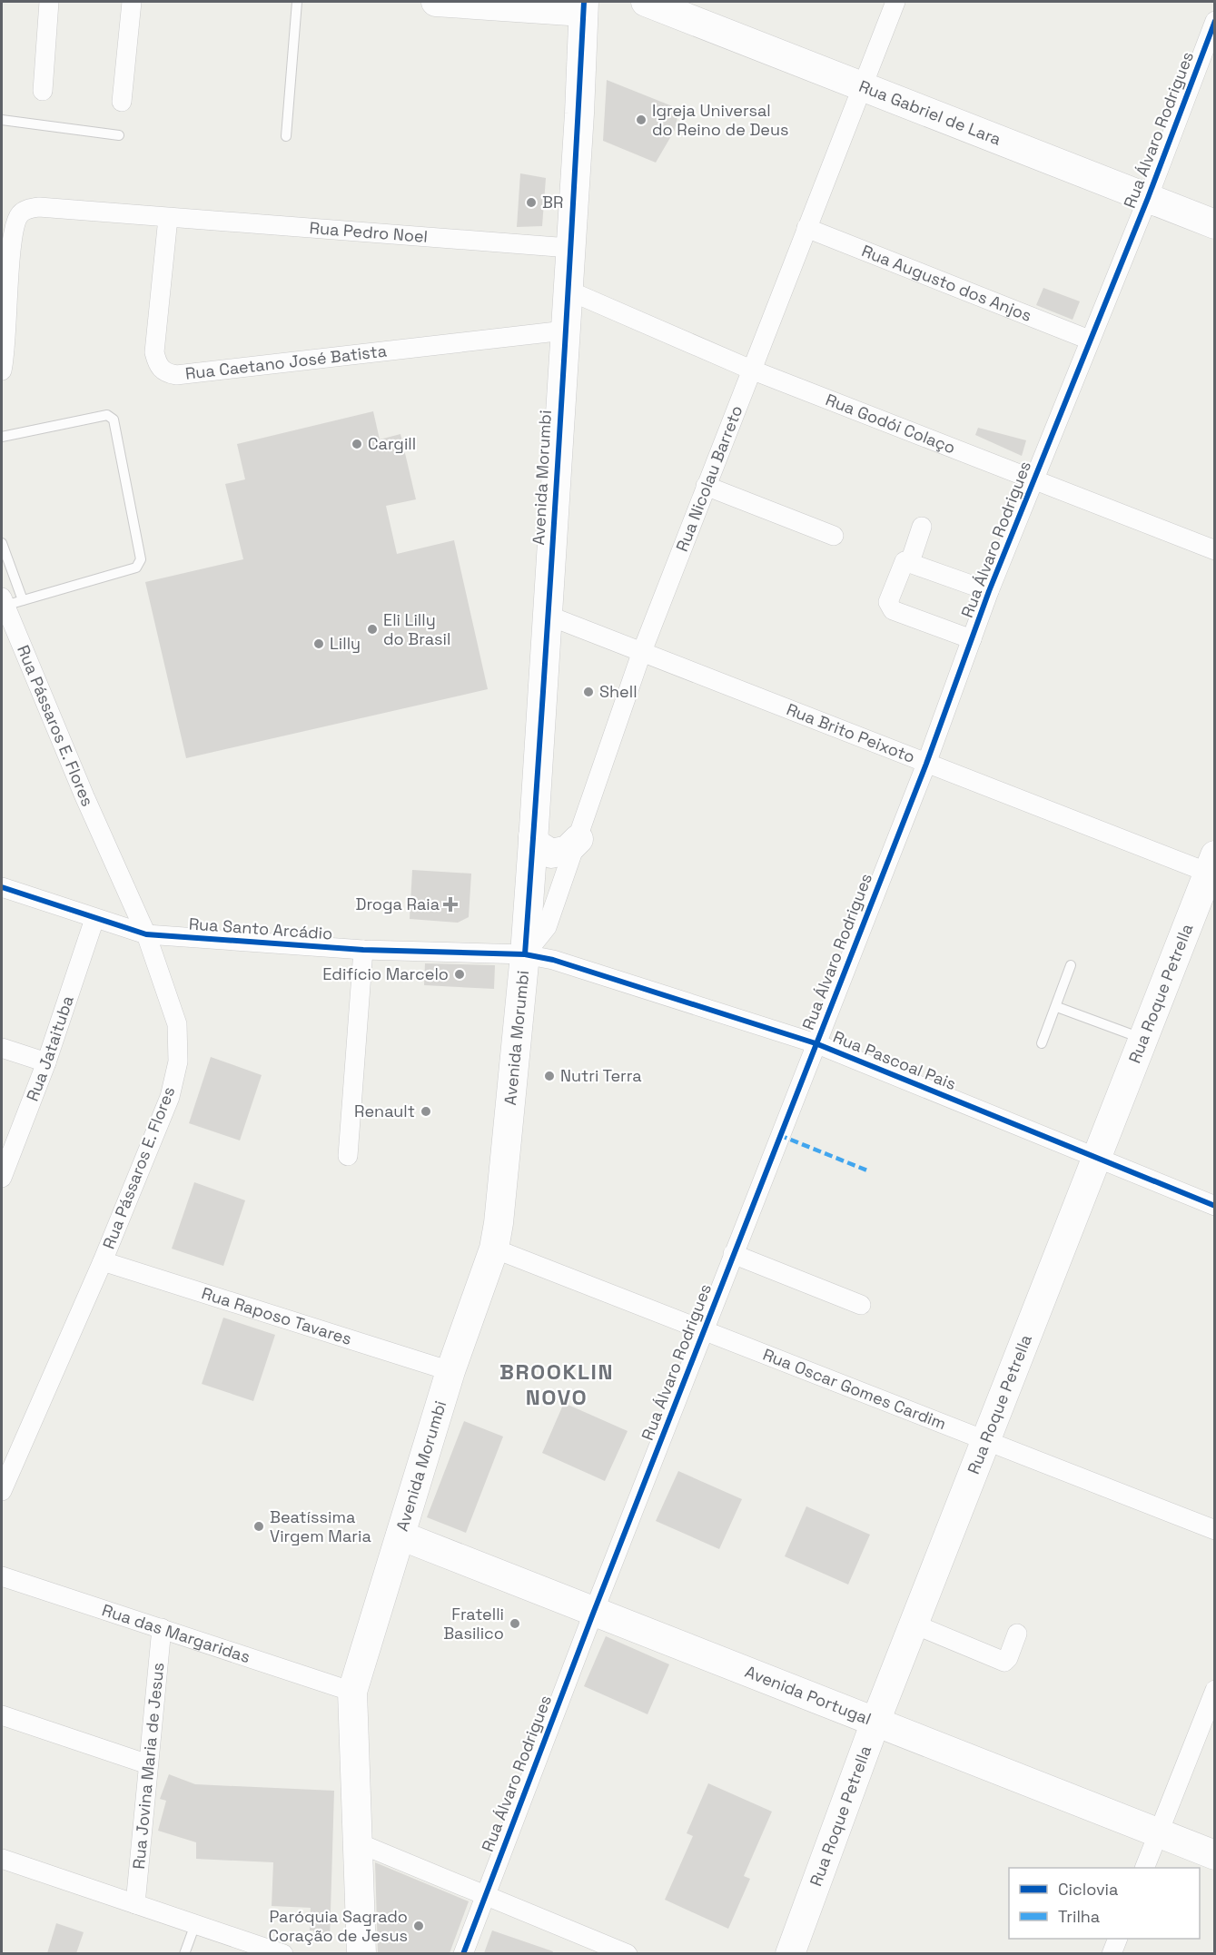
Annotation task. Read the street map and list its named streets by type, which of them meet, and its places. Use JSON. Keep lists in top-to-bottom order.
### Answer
{
  "streets": {
    "street": [
      "Rua Gabriel de Lara",
      "Rua Álvaro Rodrigues",
      "Rua Pedro Noel",
      "Rua Augusto dos Anjos",
      "Rua Caetano José Batista",
      "Rua Godói Colaço",
      "Avenida Morumbi",
      "Rua Nicolau Barreto",
      "Rua Pássaros E. Flores",
      "Rua Brito Peixoto",
      "Rua Santo Arcádio",
      "Rua Roque Petrella",
      "Rua Jataituba",
      "Rua Pascoal Pais",
      "Rua Raposo Tavares",
      "Rua Oscar Gomes Cardim",
      "Rua das Margaridas",
      "Avenida Portugal",
      "Rua Jovina Maria de Jesus"
    ]
  },
  "crossings": [
    ["Rua Gabriel de Lara", "Rua Álvaro Rodrigues"],
    ["Rua Gabriel de Lara", "Rua Nicolau Barreto"],
    ["Rua Álvaro Rodrigues", "Rua Augusto dos Anjos"],
    ["Rua Álvaro Rodrigues", "Rua Godói Colaço"],
    ["Rua Álvaro Rodrigues", "Rua Brito Peixoto"],
    ["Rua Álvaro Rodrigues", "Rua Pascoal Pais"],
    ["Rua Álvaro Rodrigues", "Rua Oscar Gomes Cardim"],
    ["Rua Álvaro Rodrigues", "Avenida Portugal"],
    ["Rua Pedro Noel", "Rua Caetano José Batista"],
    ["Rua Pedro Noel", "Avenida Morumbi"],
    ["Rua Augusto dos Anjos", "Rua Nicolau Barreto"],
    ["Rua Caetano José Batista", "Avenida Morumbi"],
    ["Rua Godói Colaço", "Avenida Morumbi"],
    ["Rua Godói Colaço", "Rua Nicolau Barreto"],
    ["Avenida Morumbi", "Rua Nicolau Barreto"],
    ["Avenida Morumbi", "Rua Brito Peixoto"],
    ["Avenida Morumbi", "Rua Santo Arcádio"],
    ["Avenida Morumbi", "Rua Pascoal Pais"],
    ["Avenida Morumbi", "Rua Raposo Tavares"],
    ["Avenida Morumbi", "Rua Oscar Gomes Cardim"],
    ["Avenida Morumbi", "Rua das Margaridas"],
    ["Avenida Morumbi", "Avenida Portugal"],
    ["Rua Nicolau Barreto", "Rua Brito Peixoto"],
    ["Rua Nicolau Barreto", "Rua Santo Arcádio"],
    ["Rua Nicolau Barreto", "Rua Pascoal Pais"],
    ["Rua Pássaros E. Flores", "Rua Santo Arcádio"],
    ["Rua Pássaros E. Flores", "Rua Raposo Tavares"],
    ["Rua Brito Peixoto", "Rua Roque Petrella"],
    ["Rua Santo Arcádio", "Rua Jataituba"],
    ["Rua Santo Arcádio", "Rua Pascoal Pais"],
    ["Rua Roque Petrella", "Rua Pascoal Pais"],
    ["Rua Roque Petrella", "Rua Oscar Gomes Cardim"],
    ["Rua Roque Petrella", "Avenida Portugal"],
    ["Rua das Margaridas", "Rua Jovina Maria de Jesus"]
  ],
  "districts": ["BROOKLIN NOVO"],
  "places": {
    "other": [
      "Igreja Universal do Reino de Deus",
      "BR",
      "Cargill",
      "Eli Lilly do Brasil",
      "Lilly",
      "Shell",
      "Edifício Marcelo",
      "Nutri Terra",
      "Renault",
      "Beatíssima Virgem Maria",
      "Fratelli Basilico",
      "Paróquia Sagrado Coração de Jesus"
    ],
    "health": ["Droga Raia"]
  },
  "legend": ["Ciclovia", "Trilha"]
}
